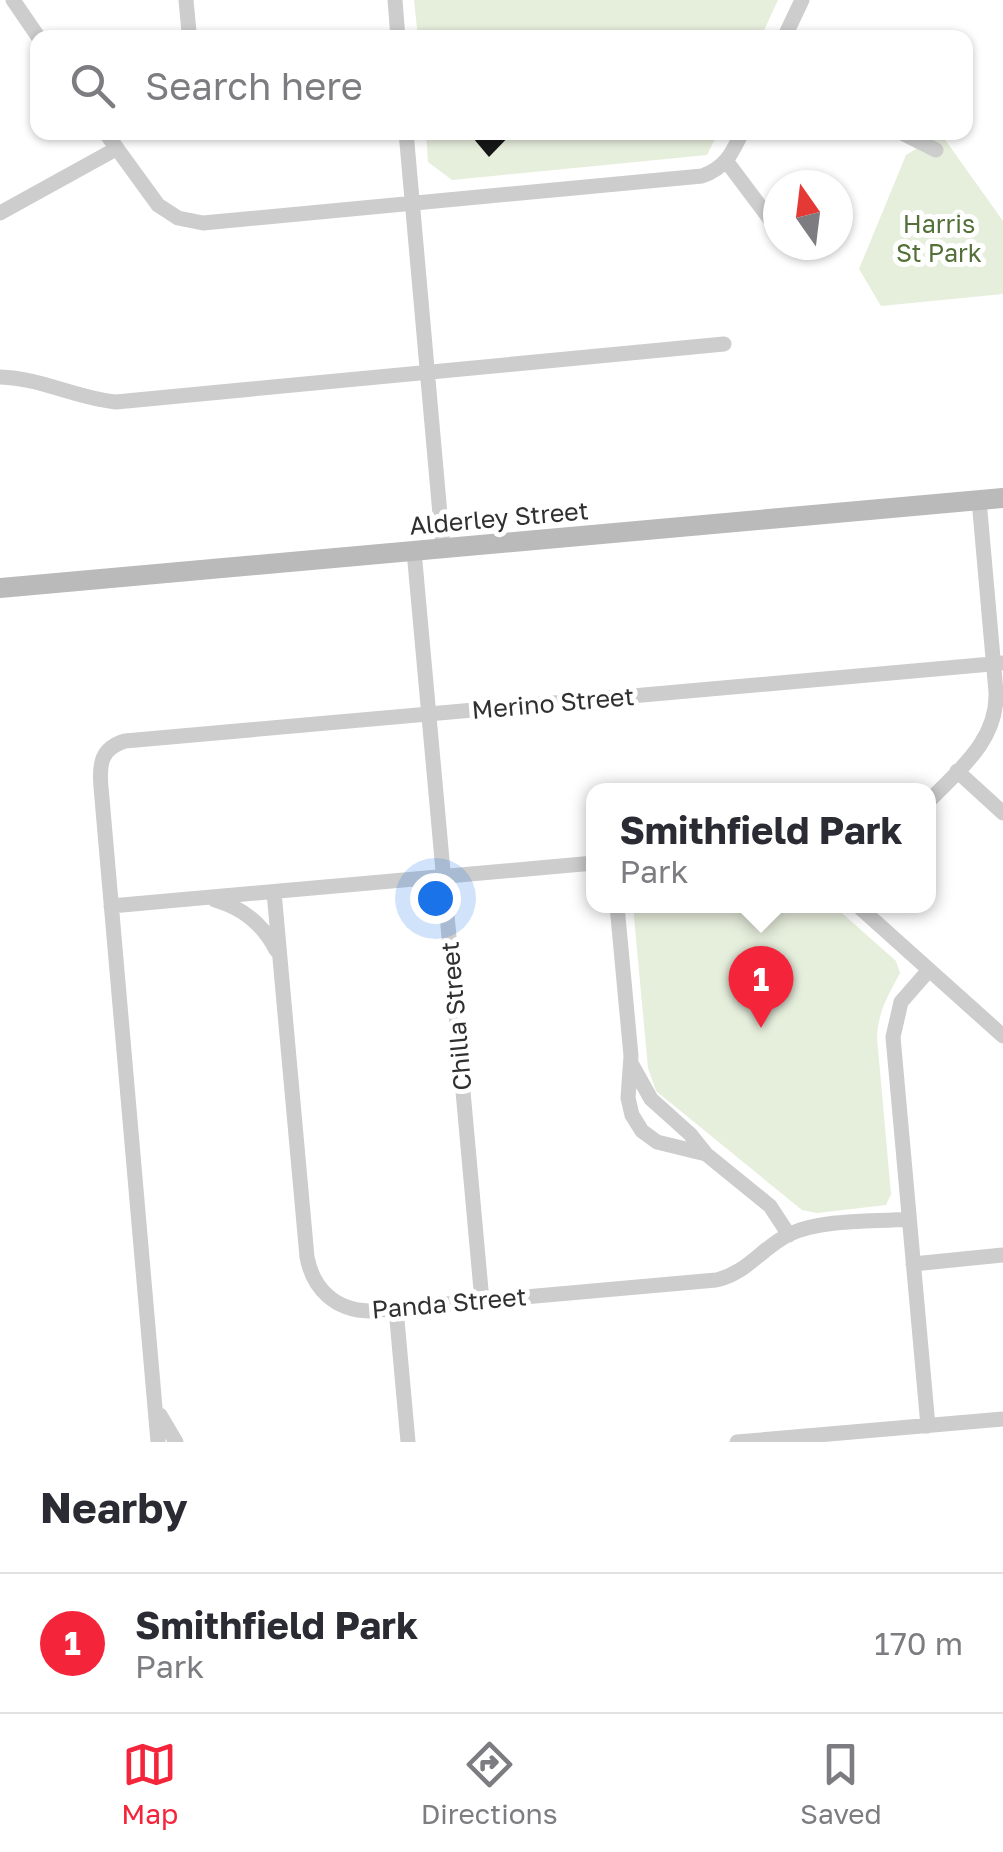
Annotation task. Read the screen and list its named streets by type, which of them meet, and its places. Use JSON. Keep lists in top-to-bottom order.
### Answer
{
  "streets": {
    "street": [
      "Alderley Street",
      "Merino Street",
      "Chilla Street",
      "Panda Street"
    ]
  },
  "crossings": [
    ["Alderley Street", "Chilla Street"],
    ["Merino Street", "Chilla Street"],
    ["Chilla Street", "Panda Street"]
  ],
  "parks": ["Harris St Park"],
  "north": "top",
  "page": {
    "search": "Search here",
    "popup": ["Smithfield Park", "Park"],
    "pins": "1",
    "heading": "Nearby",
    "list": [
      {
        "mark": "1",
        "name": "Smithfield Park",
        "note": "Park",
        "value": "170 m"
      }
    ],
    "nav": ["Map", "Directions", "Saved"]
  }
}
